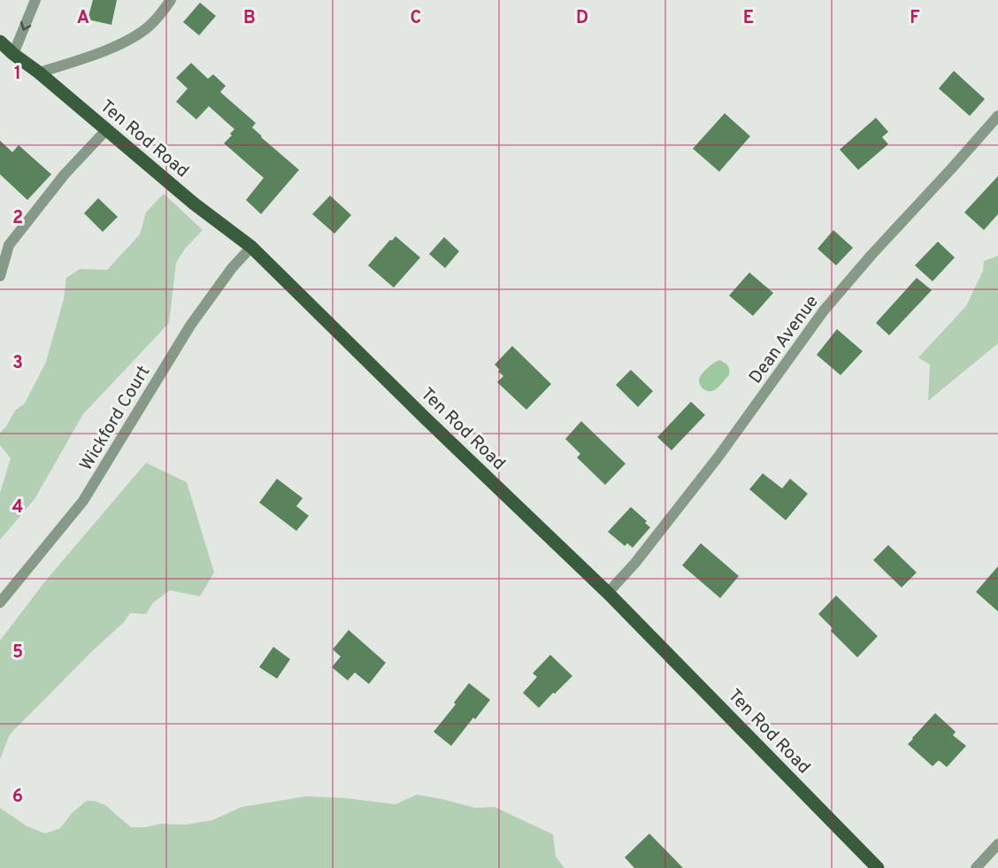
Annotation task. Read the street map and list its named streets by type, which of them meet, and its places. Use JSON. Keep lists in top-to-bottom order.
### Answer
{
  "streets": {
    "main road": ["Ten Rod Road"],
    "street": ["Dean Avenue", "Wickford Court"]
  },
  "crossings": [
    ["Ten Rod Road", "Dean Avenue"],
    ["Ten Rod Road", "Wickford Court"]
  ],
  "grid": {
    "columns": [
      "A",
      "B",
      "C",
      "D",
      "E",
      "F"
    ],
    "rows": [
      "1",
      "2",
      "3",
      "4",
      "5",
      "6"
    ]
  }
}
